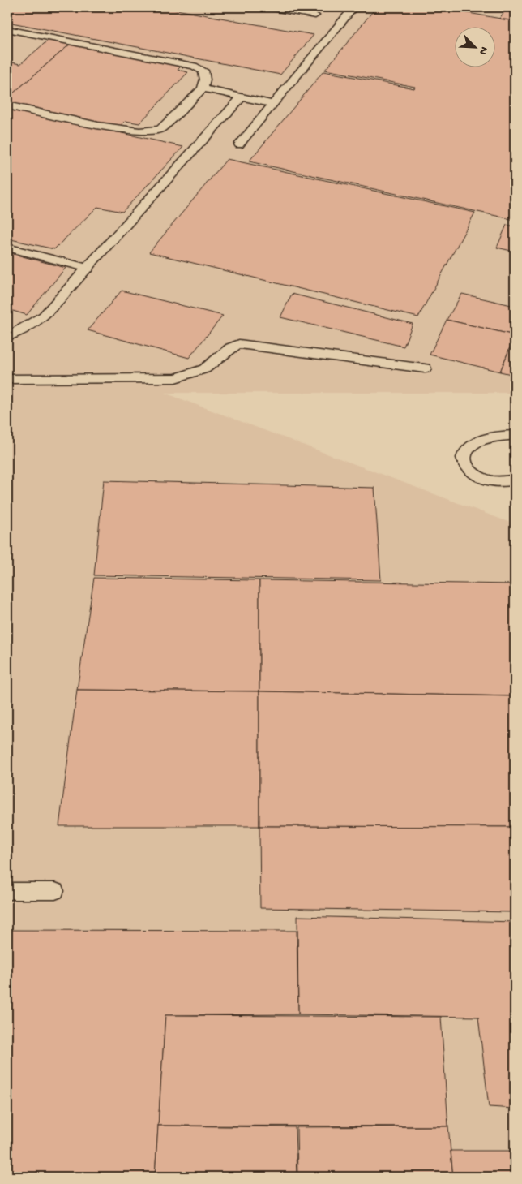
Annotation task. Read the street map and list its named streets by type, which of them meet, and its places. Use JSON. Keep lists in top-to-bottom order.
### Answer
{
  "north": "bottom right"
}
